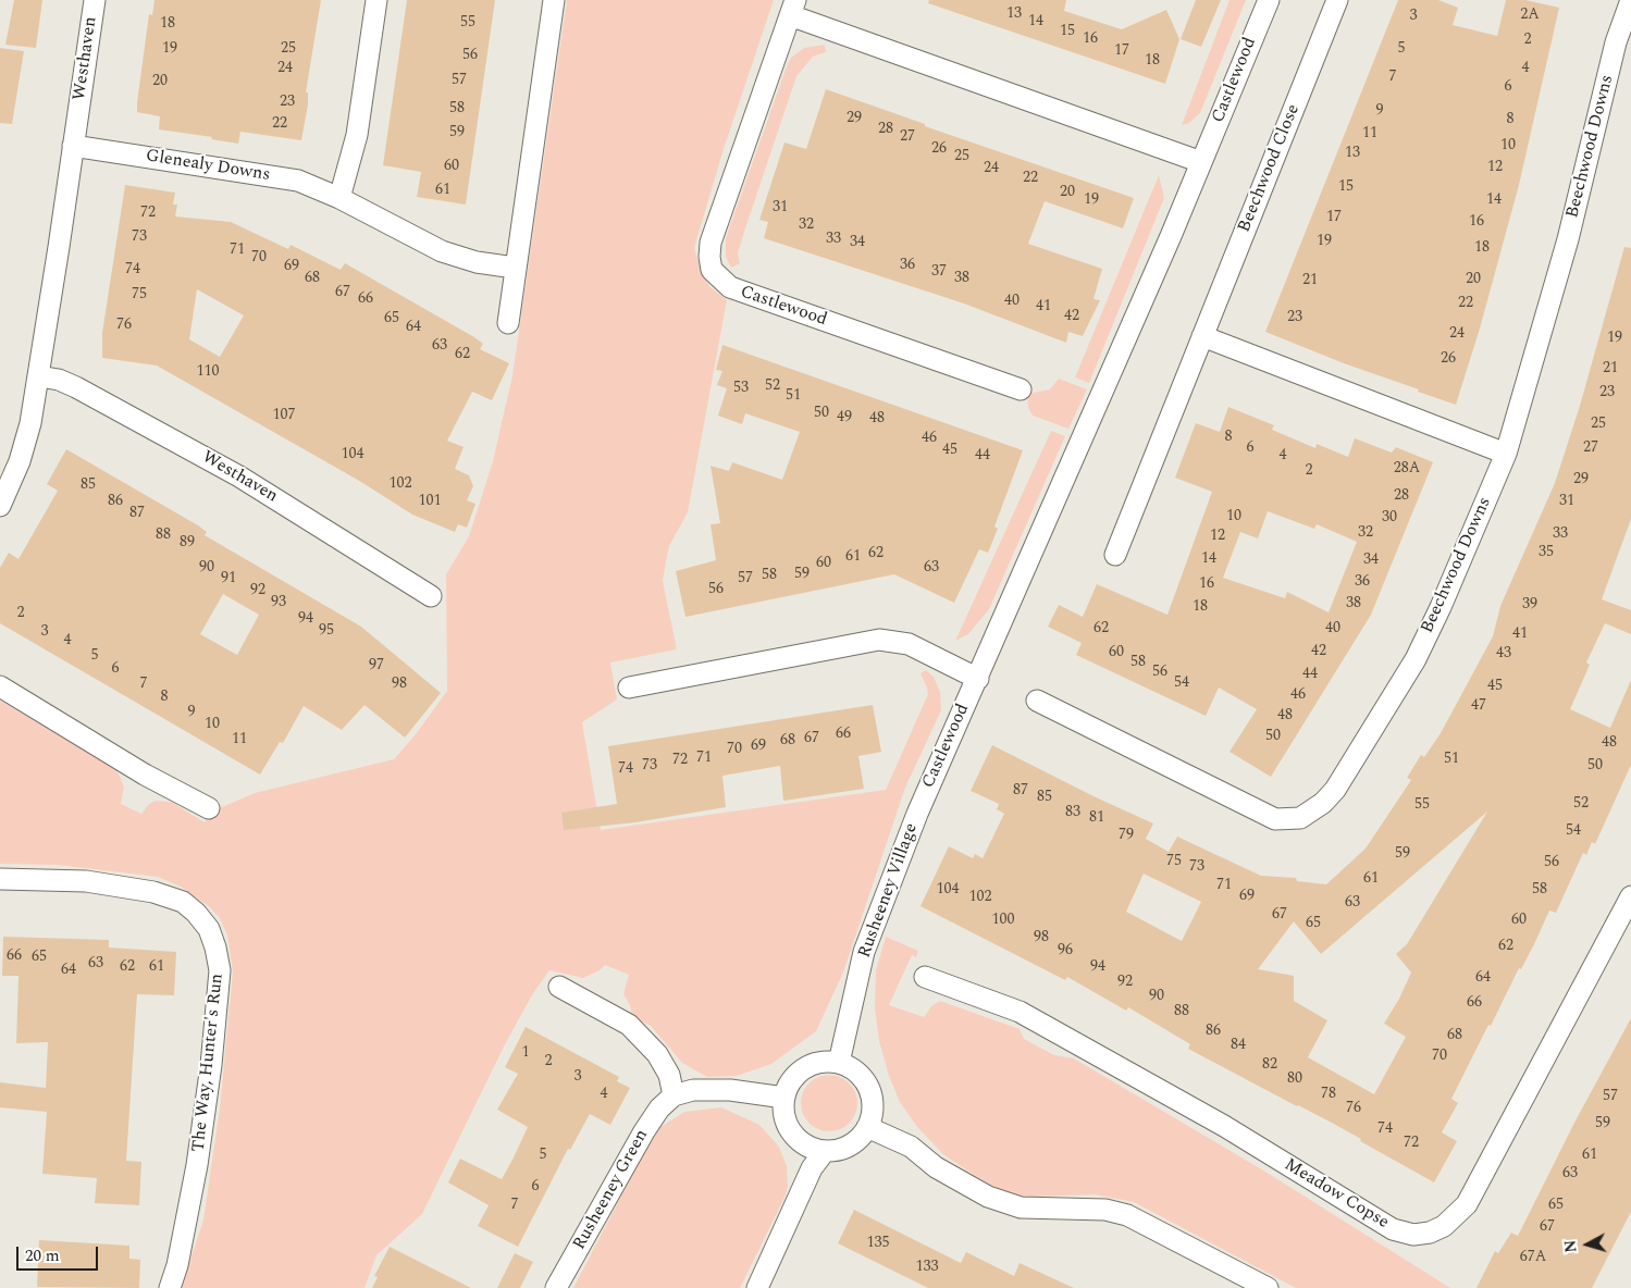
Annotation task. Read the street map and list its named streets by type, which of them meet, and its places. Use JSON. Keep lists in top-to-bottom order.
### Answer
{
  "streets": {
    "street": [
      "Westhaven",
      "Castlewood",
      "Beechwood Downs",
      "Glenealy Downs",
      "Beechwood Close",
      "Rusheeney Village",
      "The Way, Hunter's Run",
      "Rusheeney Green",
      "Meadow Copse"
    ]
  },
  "crossings": [
    ["Westhaven", "Glenealy Downs"],
    ["Castlewood", "Rusheeney Village"]
  ],
  "house_numbers": [
    "13",
    "2A",
    "3",
    "14",
    "55",
    "18",
    "15",
    "16",
    "2",
    "19",
    "25",
    "5",
    "17",
    "56",
    "18",
    "24",
    "4",
    "7",
    "57",
    "20",
    "6",
    "23",
    "58",
    "9",
    "29",
    "8",
    "22",
    "28",
    "59",
    "11",
    "27",
    "10",
    "26",
    "13",
    "25",
    "60",
    "12",
    "24",
    "22",
    "15",
    "61",
    "20",
    "19",
    "14",
    "31",
    "72",
    "17",
    "16",
    "32",
    "73",
    "33",
    "19",
    "34",
    "18",
    "71",
    "70",
    "36",
    "69",
    "74",
    "37",
    "68",
    "38",
    "20",
    "21",
    "67",
    "75",
    "66",
    "40",
    "22",
    "41",
    "42",
    "23",
    "65",
    "76",
    "64",
    "24",
    "19",
    "63",
    "62",
    "26",
    "21",
    "110",
    "52",
    "53",
    "23",
    "51",
    "50",
    "107",
    "49",
    "48",
    "25",
    "8",
    "46",
    "6",
    "27",
    "45",
    "104",
    "44",
    "4",
    "28A",
    "2",
    "29",
    "102",
    "85",
    "28",
    "86",
    "101",
    "31",
    "87",
    "10",
    "30",
    "32",
    "33",
    "88",
    "12",
    "89",
    "35",
    "62",
    "61",
    "14",
    "34",
    "60",
    "90",
    "63",
    "59",
    "58",
    "91",
    "57",
    "36",
    "16",
    "56",
    "92",
    "93",
    "38",
    "39",
    "18",
    "2",
    "94",
    "62",
    "40",
    "95",
    "3",
    "41",
    "4",
    "42",
    "60",
    "43",
    "5",
    "58",
    "97",
    "6",
    "56",
    "44",
    "54",
    "7",
    "98",
    "45",
    "46",
    "8",
    "47",
    "9",
    "48",
    "10",
    "66",
    "50",
    "67",
    "11",
    "68",
    "48",
    "69",
    "70",
    "71",
    "51",
    "72",
    "73",
    "50",
    "74",
    "87",
    "85",
    "52",
    "55",
    "83",
    "81",
    "54",
    "79",
    "59",
    "75",
    "56",
    "73",
    "61",
    "71",
    "104",
    "58",
    "69",
    "102",
    "63",
    "67",
    "100",
    "60",
    "65",
    "98",
    "62",
    "96",
    "66",
    "65",
    "63",
    "62",
    "61",
    "94",
    "64",
    "64",
    "92",
    "90",
    "66",
    "88",
    "86",
    "68",
    "84",
    "1",
    "70",
    "2",
    "82",
    "3",
    "80",
    "4",
    "78",
    "57",
    "76",
    "59",
    "74",
    "72",
    "5",
    "61",
    "63",
    "6",
    "7",
    "65",
    "67",
    "135",
    "67A",
    "133"
  ],
  "scale_bar": "20 m",
  "north": "left"
}
